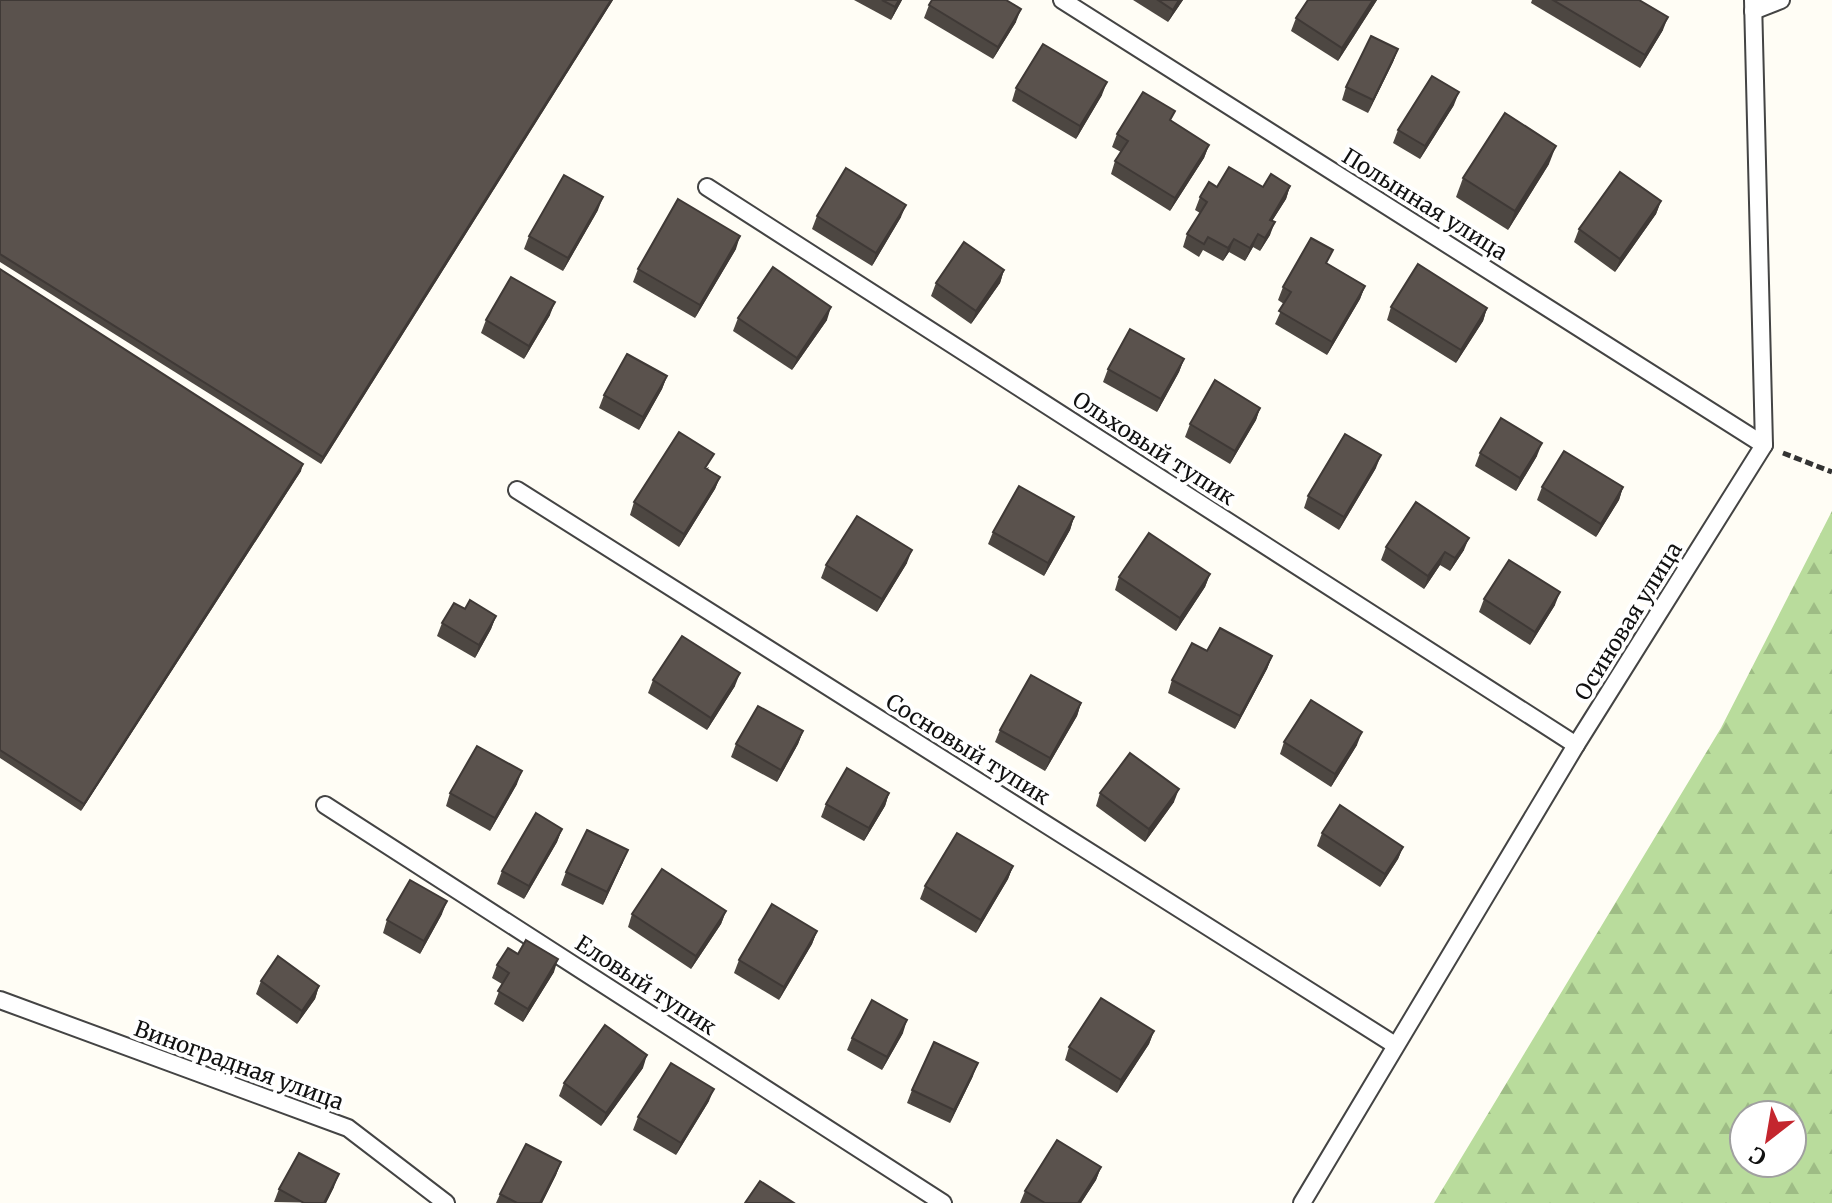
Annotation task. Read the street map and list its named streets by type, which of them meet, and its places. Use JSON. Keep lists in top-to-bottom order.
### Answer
{
  "streets": {
    "lane": [
      "Полынная улица",
      "Ольховый тупик",
      "Осиновая улица",
      "Сосновый тупик",
      "Еловый тупик",
      "Виноградная улица"
    ]
  },
  "crossings": [
    ["Полынная улица", "Осиновая улица"],
    ["Ольховый тупик", "Осиновая улица"],
    ["Осиновая улица", "Сосновый тупик"]
  ],
  "north": "bottom left"
}
